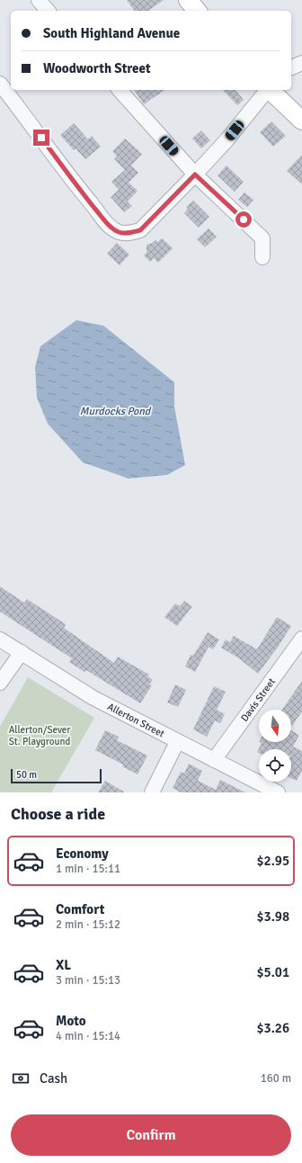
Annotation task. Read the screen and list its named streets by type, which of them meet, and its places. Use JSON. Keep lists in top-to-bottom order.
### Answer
{
  "streets": {
    "street": ["Davis Street", "Allerton Street"]
  },
  "crossings": [
    ["Davis Street", "Allerton Street"]
  ],
  "water": ["Murdocks Pond"],
  "parks": ["Allerton/Sever St. Playground"],
  "scale_bar": "50 m",
  "north": "bottom",
  "page": {
    "banner": ["South Highland Avenue", "Woodworth Street"],
    "scale": "50 m",
    "heading": "Choose a ride",
    "list": [
      {
        "name": "Economy",
        "note": "1 min · 15:11",
        "value": "$2.95"
      },
      {
        "name": "Comfort",
        "note": "2 min · 15:12",
        "value": "$3.98"
      },
      {
        "name": "XL",
        "note": "3 min · 15:13",
        "value": "$5.01"
      },
      {
        "name": "Moto",
        "note": "4 min · 15:14",
        "value": "$3.26"
      }
    ],
    "pay": ["Cash", "160 m"],
    "buttons": "Confirm"
  }
}
